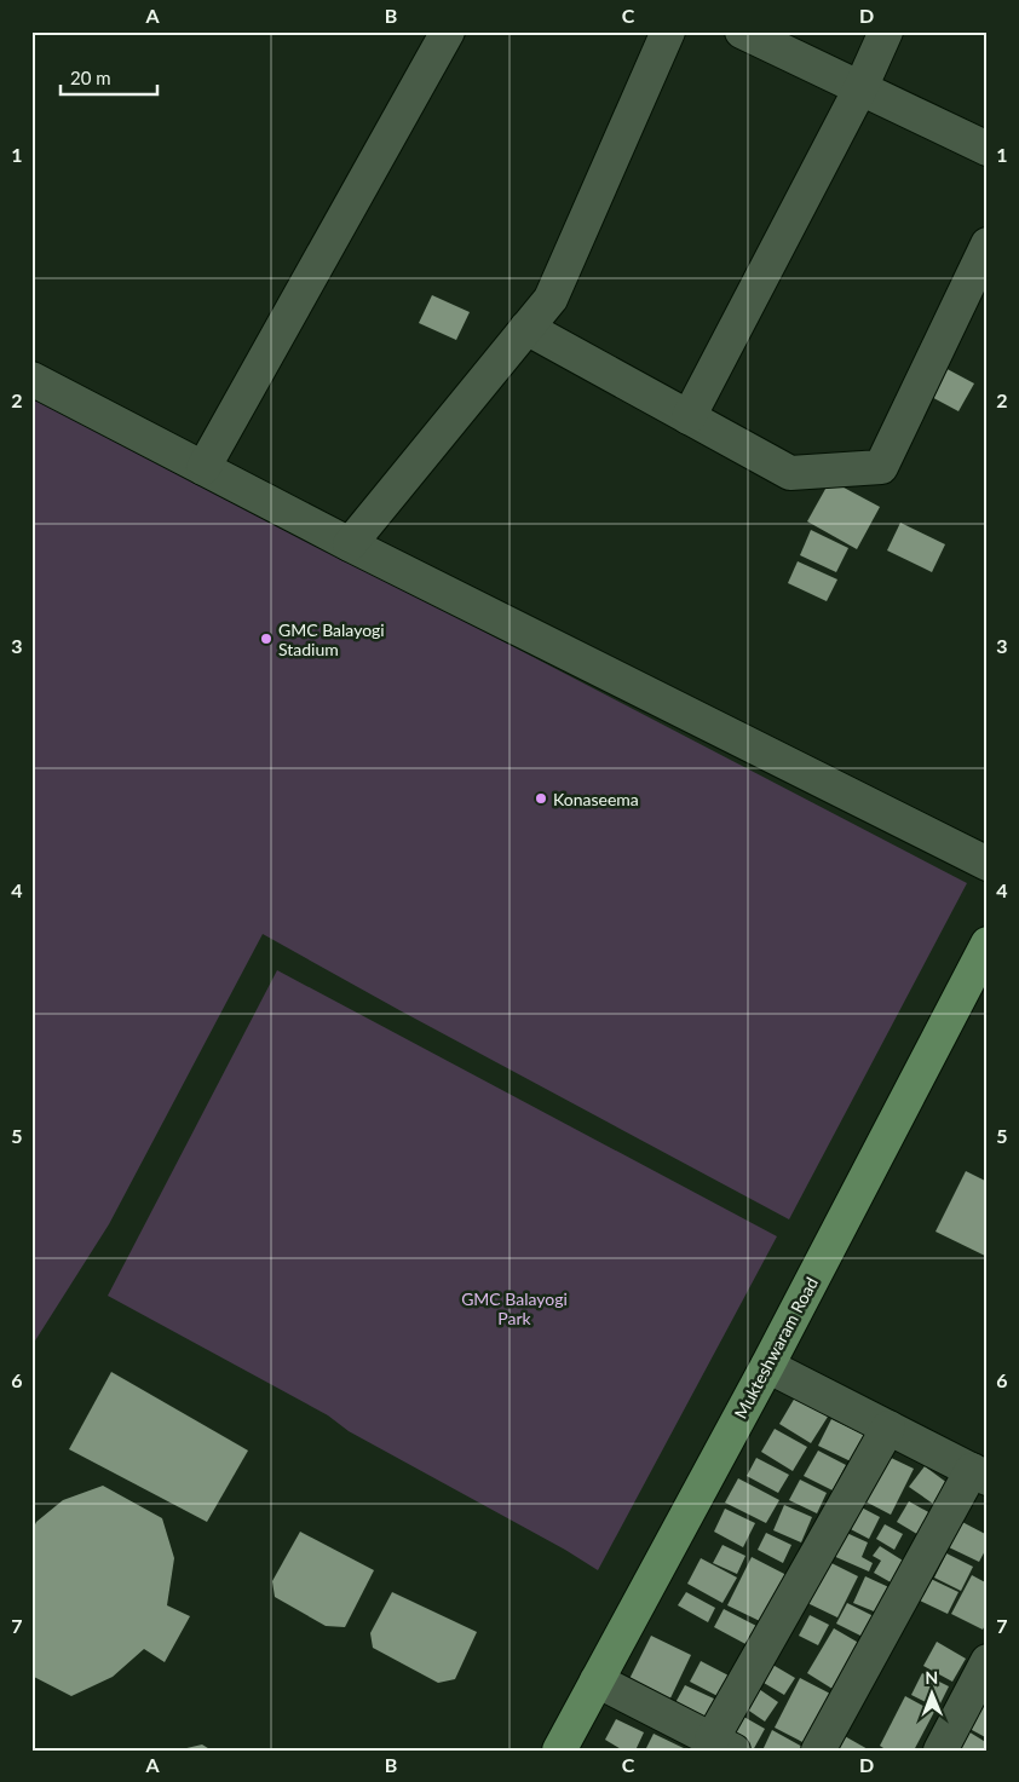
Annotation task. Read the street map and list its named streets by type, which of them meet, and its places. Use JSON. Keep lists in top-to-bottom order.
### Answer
{
  "streets": {
    "main road": ["Mukteshwaram Road"]
  },
  "parks": ["GMC Balayogi Park"],
  "places": ["GMC Balayogi Stadium", "Konaseema"],
  "scale_bar": "20 m",
  "north": "top",
  "grid": {
    "columns": [
      "A",
      "B",
      "C",
      "D"
    ],
    "rows": [
      "1",
      "2",
      "3",
      "4",
      "5",
      "6",
      "7"
    ]
  }
}
